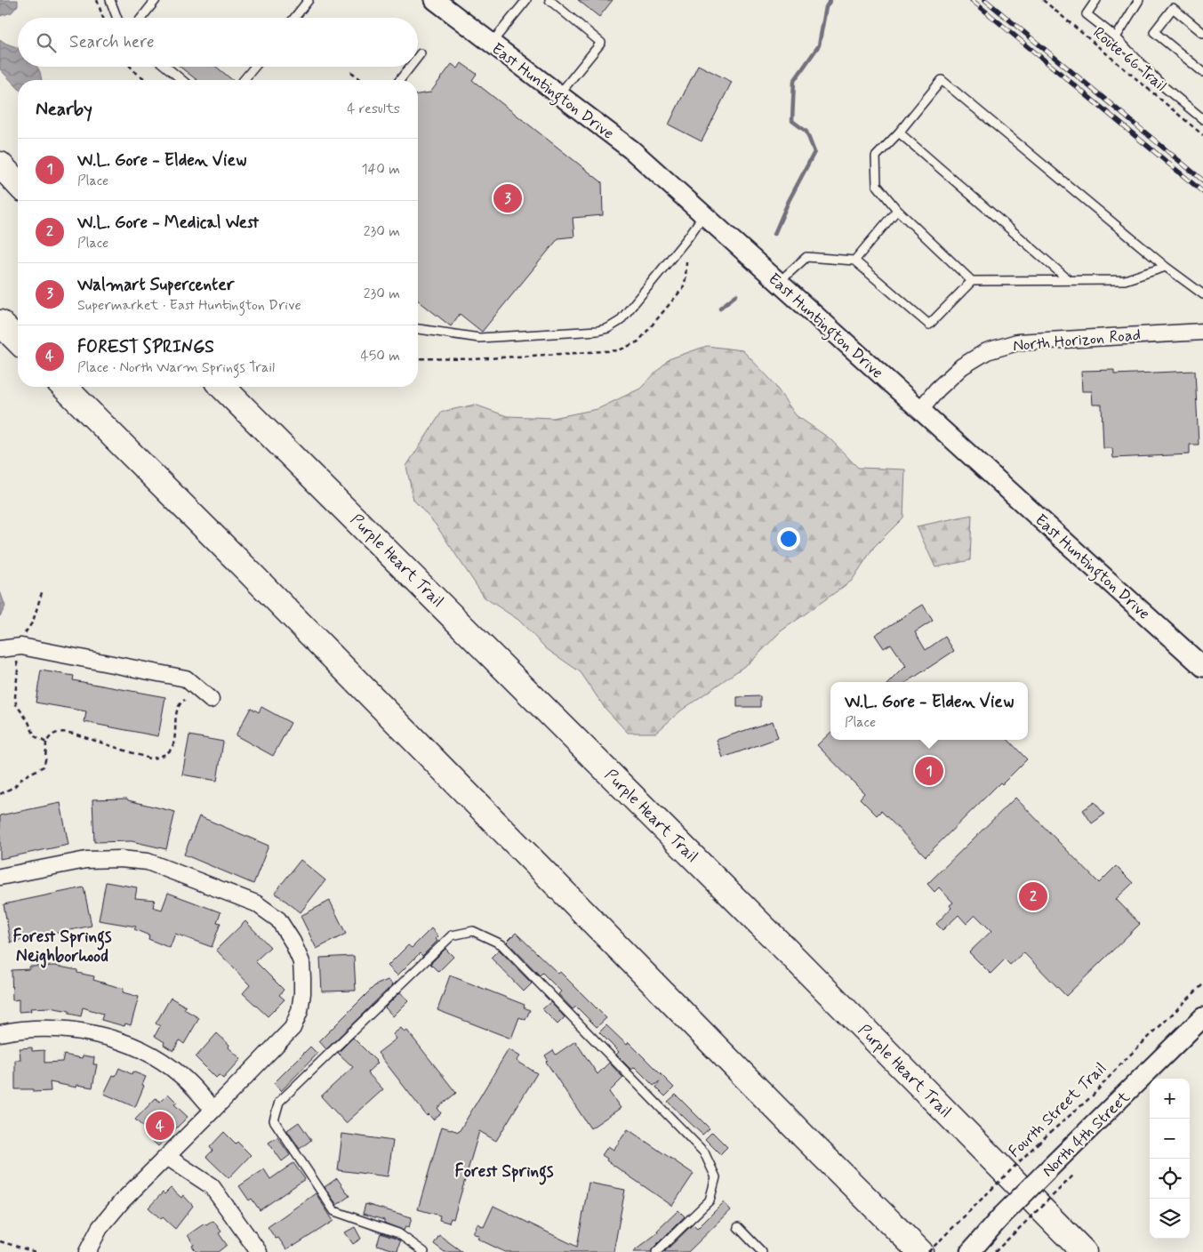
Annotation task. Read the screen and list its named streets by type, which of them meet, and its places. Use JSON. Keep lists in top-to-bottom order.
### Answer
{
  "streets": {
    "highway": ["Purple Heart Trail"],
    "street": ["East Huntington Drive", "North Horizon Road", "North 4th Street"],
    "path": ["Route 66 Trail", "Fourth Street Trail"]
  },
  "crossings": [
    ["East Huntington Drive", "North Horizon Road"]
  ],
  "districts": ["Forest Springs Neighborhood", "Forest Springs"],
  "page": {
    "search": "Search here",
    "heading": ["Nearby", "4 results"],
    "list": [
      {
        "mark": "1",
        "name": "W.L. Gore - Elden View",
        "note": "Place",
        "value": "140 m"
      },
      {
        "mark": "2",
        "name": "W.L. Gore - Medical West",
        "note": "Place",
        "value": "230 m"
      },
      {
        "mark": "3",
        "name": "Walmart Supercenter",
        "note": "Supermarket · East Huntington Drive",
        "value": "230 m"
      },
      {
        "mark": "4",
        "name": "FOREST SPRINGS",
        "note": "Place · North Warm Springs Trail",
        "value": "450 m"
      }
    ],
    "pins": [
      "3",
      "1",
      "2",
      "4"
    ],
    "popup": ["W.L. Gore - Elden View", "Place"],
    "map_buttons": ["+", "−"]
  }
}
